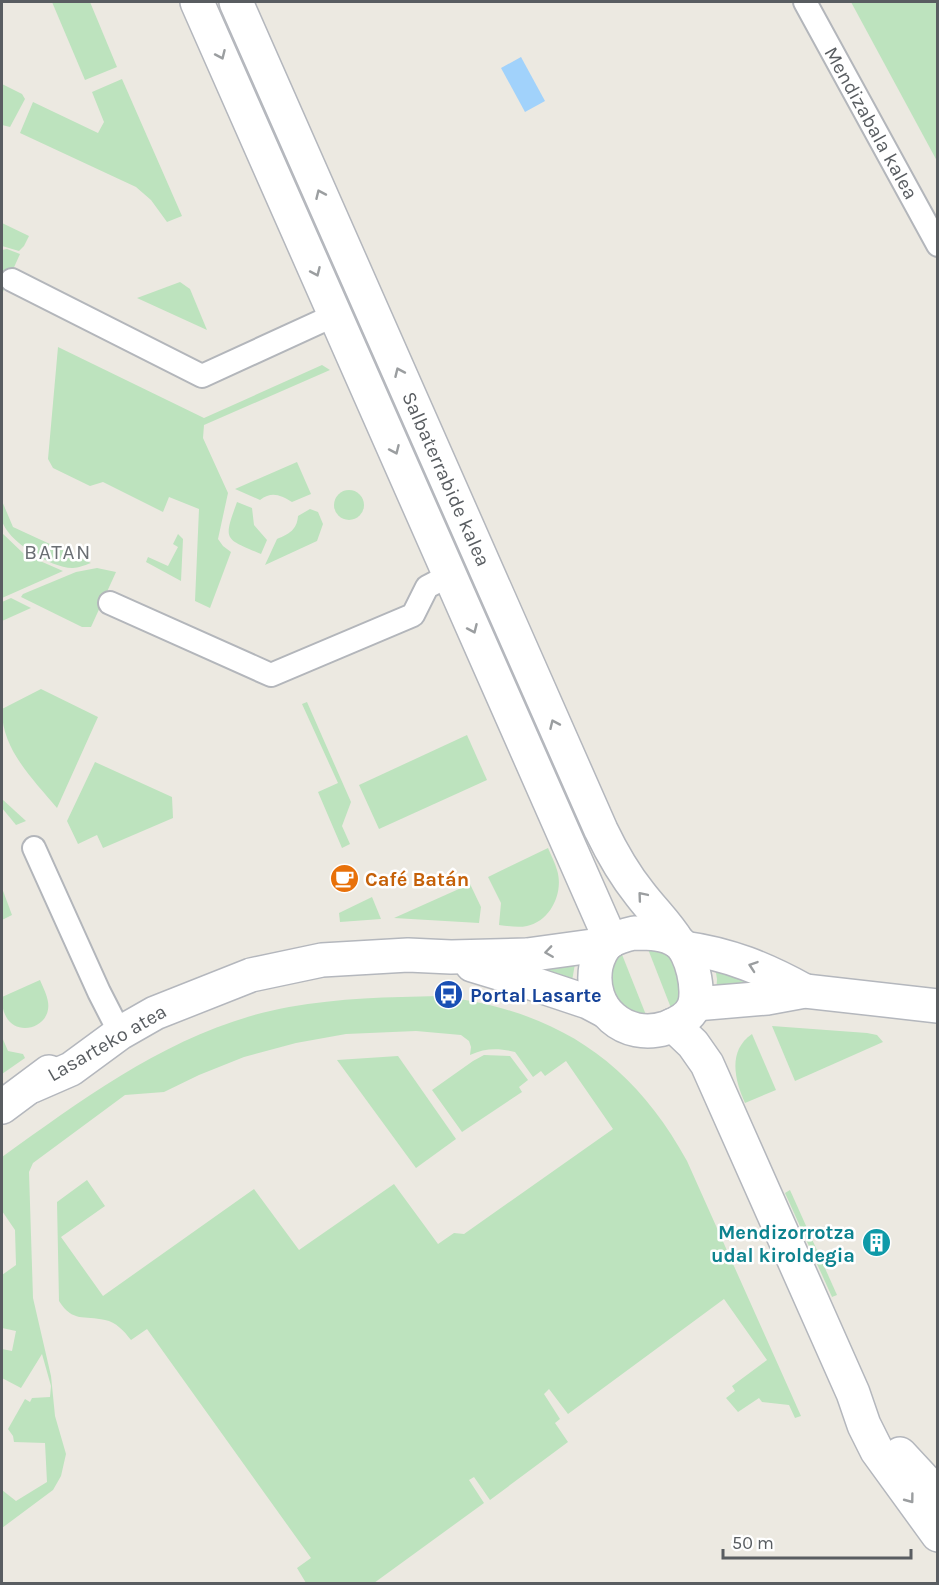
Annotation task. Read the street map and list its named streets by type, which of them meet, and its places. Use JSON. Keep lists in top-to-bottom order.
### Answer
{
  "streets": {
    "street": ["Mendizabala kalea", "Salbaterrabide kalea", "Lasarteko atea"]
  },
  "crossings": [
    ["Salbaterrabide kalea", "Lasarteko atea"]
  ],
  "districts": ["BATAN"],
  "places": {
    "cafe": ["Café Batán"],
    "bus stop": ["Portal Lasarte"],
    "building": ["Mendizorrotza udal kiroldegia"]
  },
  "scale_bar": "50 m"
}
